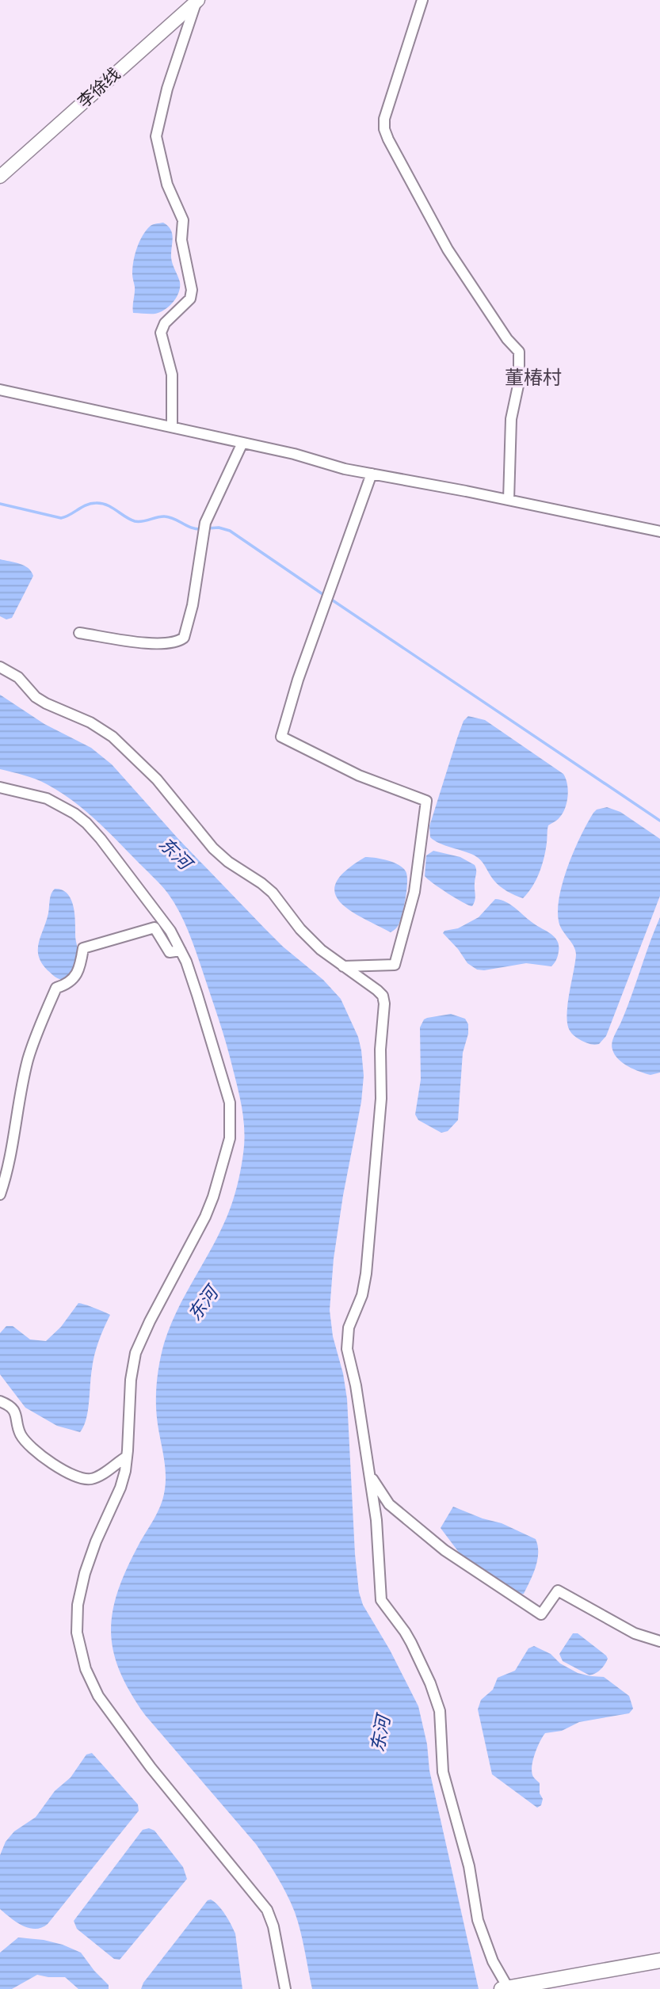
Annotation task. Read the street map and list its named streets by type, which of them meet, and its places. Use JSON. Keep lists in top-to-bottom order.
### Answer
{
  "streets": {
    "main road": ["李徐线"]
  },
  "districts": ["董椿村"],
  "water": ["东河"]
}
